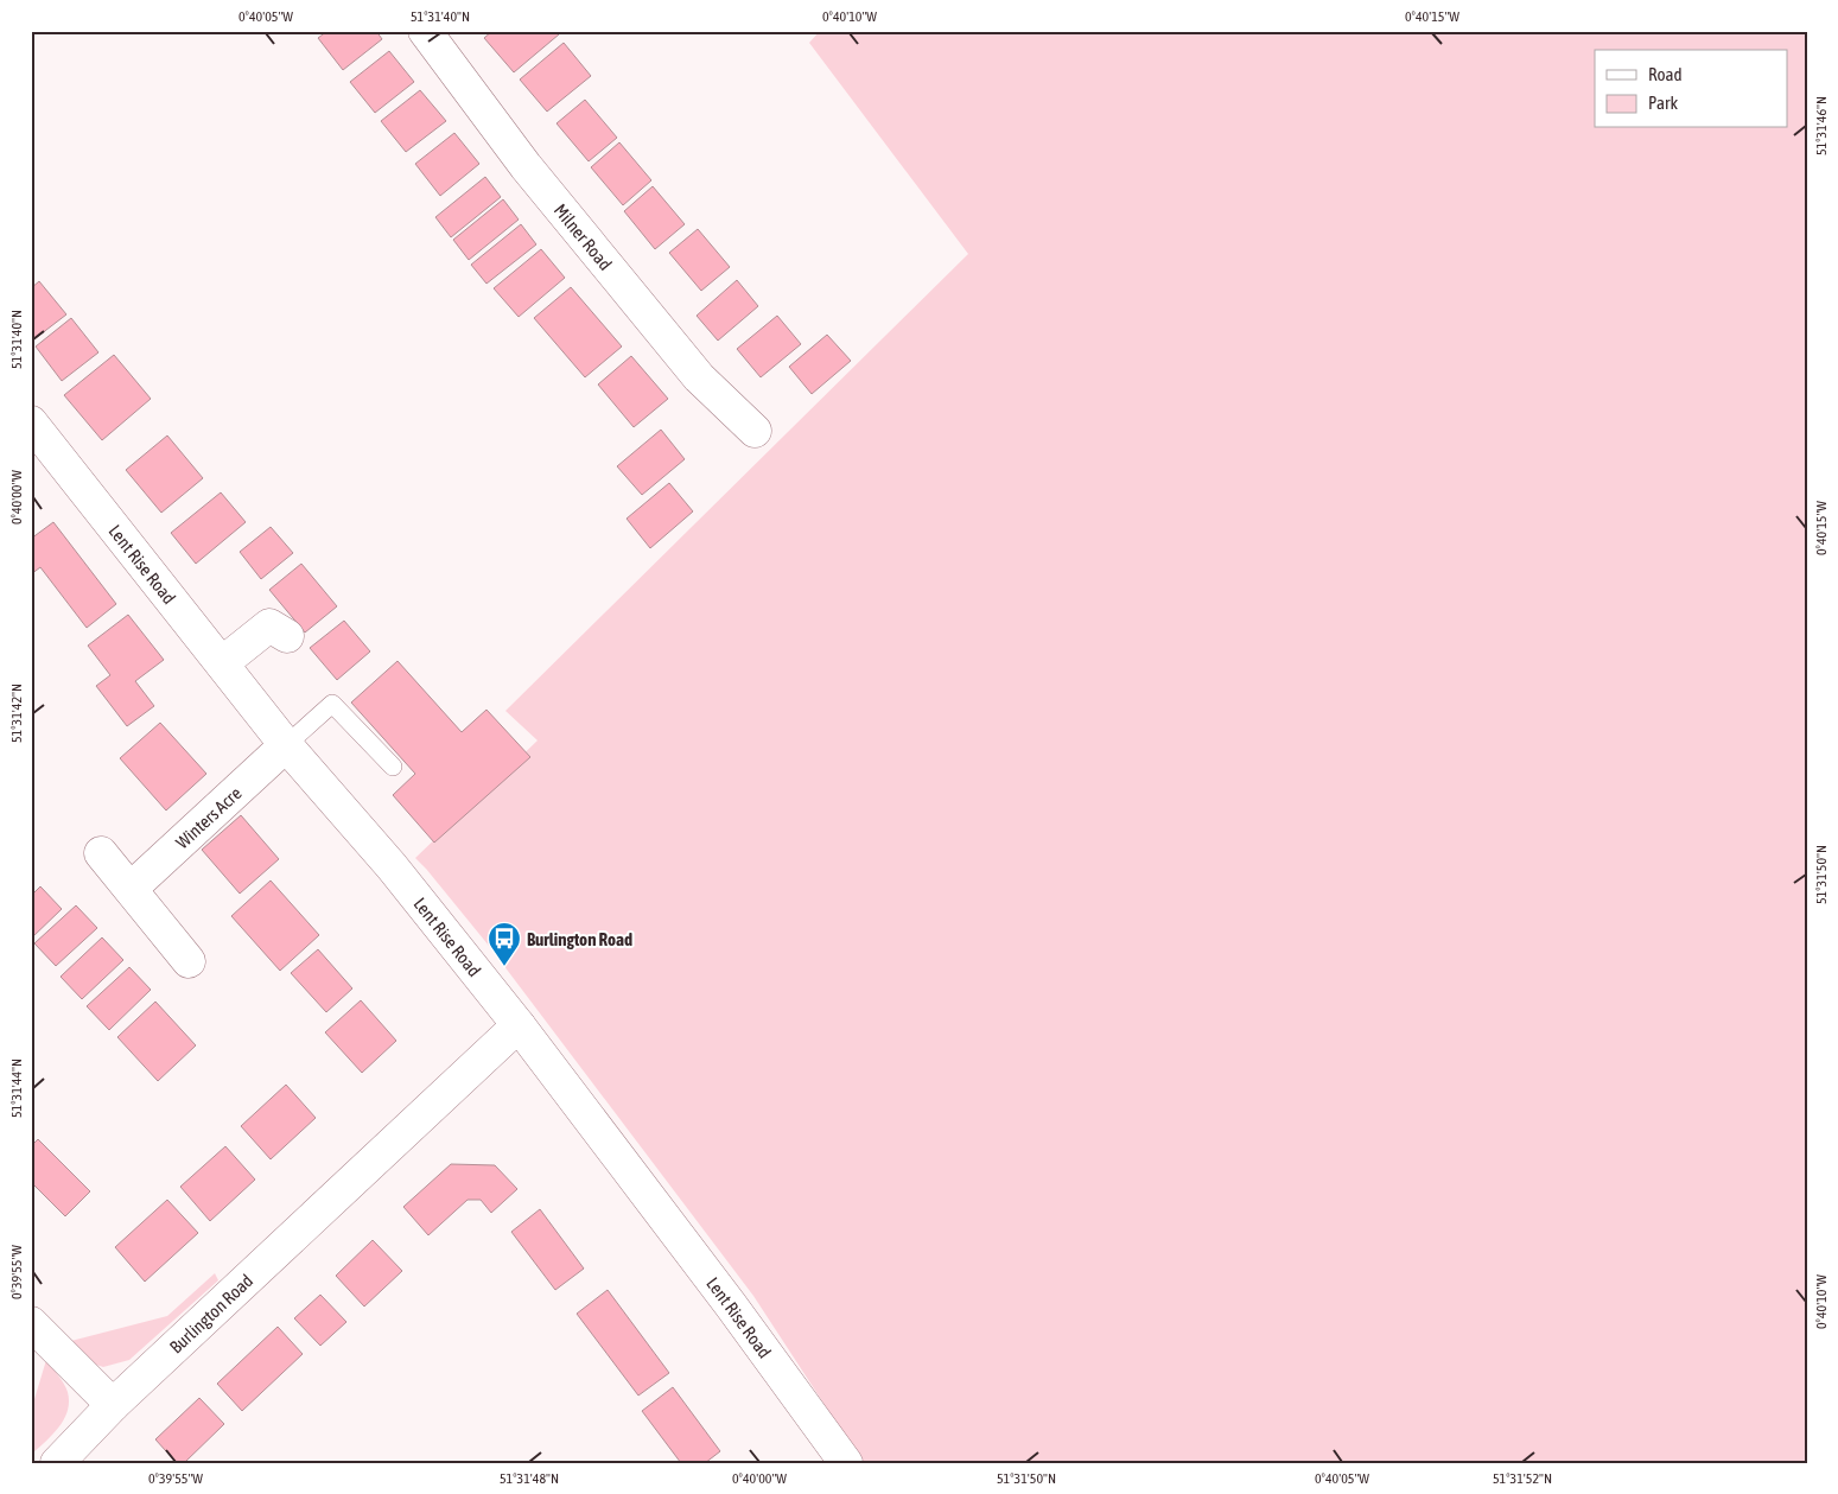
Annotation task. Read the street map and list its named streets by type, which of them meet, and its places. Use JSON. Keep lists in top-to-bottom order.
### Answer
{
  "streets": {
    "street": [
      "Milner Road",
      "Lent Rise Road",
      "Winters Acre",
      "Burlington Road"
    ]
  },
  "crossings": [
    ["Lent Rise Road", "Winters Acre"],
    ["Lent Rise Road", "Burlington Road"]
  ],
  "places": {
    "bus stop": ["Burlington Road"]
  },
  "legend": ["Road", "Park"],
  "coordinates": [
    "0°40'05\"W",
    "51°31'40\"N",
    "0°40'10\"W",
    "0°40'15\"W",
    "51°31'46\"N",
    "0°40'00\"W",
    "51°31'42\"N",
    "51°31'50\"N",
    "51°31'44\"N",
    "0°39'55\"W",
    "51°31'48\"N",
    "51°31'52\"N"
  ]
}
